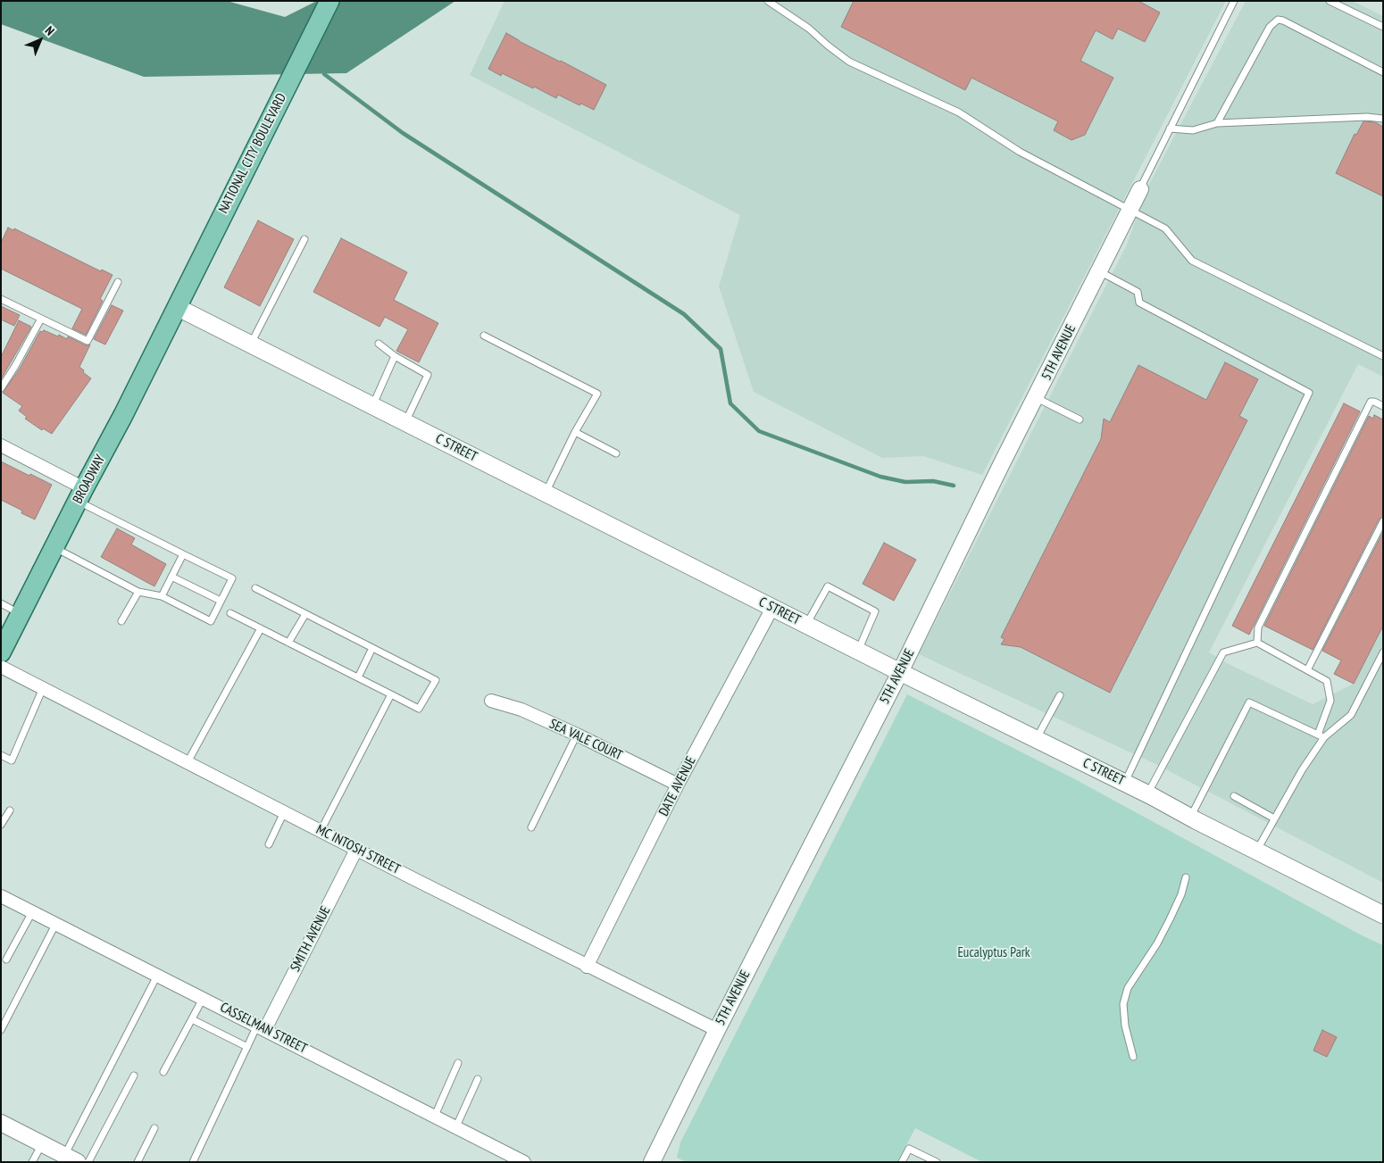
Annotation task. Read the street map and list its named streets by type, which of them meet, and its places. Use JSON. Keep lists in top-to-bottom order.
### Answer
{
  "streets": {
    "main road": ["NATIONAL CITY BOULEVARD", "C STREET", "BROADWAY"],
    "street": [
      "5TH AVENUE",
      "SEA VALE COURT",
      "DATE AVENUE",
      "MC INTOSH STREET",
      "SMITH AVENUE",
      "CASSELMAN STREET"
    ]
  },
  "crossings": [
    ["NATIONAL CITY BOULEVARD", "C STREET"],
    ["NATIONAL CITY BOULEVARD", "BROADWAY"],
    ["5TH AVENUE", "C STREET"],
    ["5TH AVENUE", "MC INTOSH STREET"],
    ["C STREET", "BROADWAY"],
    ["C STREET", "DATE AVENUE"],
    ["SEA VALE COURT", "DATE AVENUE"],
    ["DATE AVENUE", "MC INTOSH STREET"],
    ["MC INTOSH STREET", "SMITH AVENUE"],
    ["SMITH AVENUE", "CASSELMAN STREET"]
  ],
  "parks": ["Eucalyptus Park"],
  "north": "top right"
}
